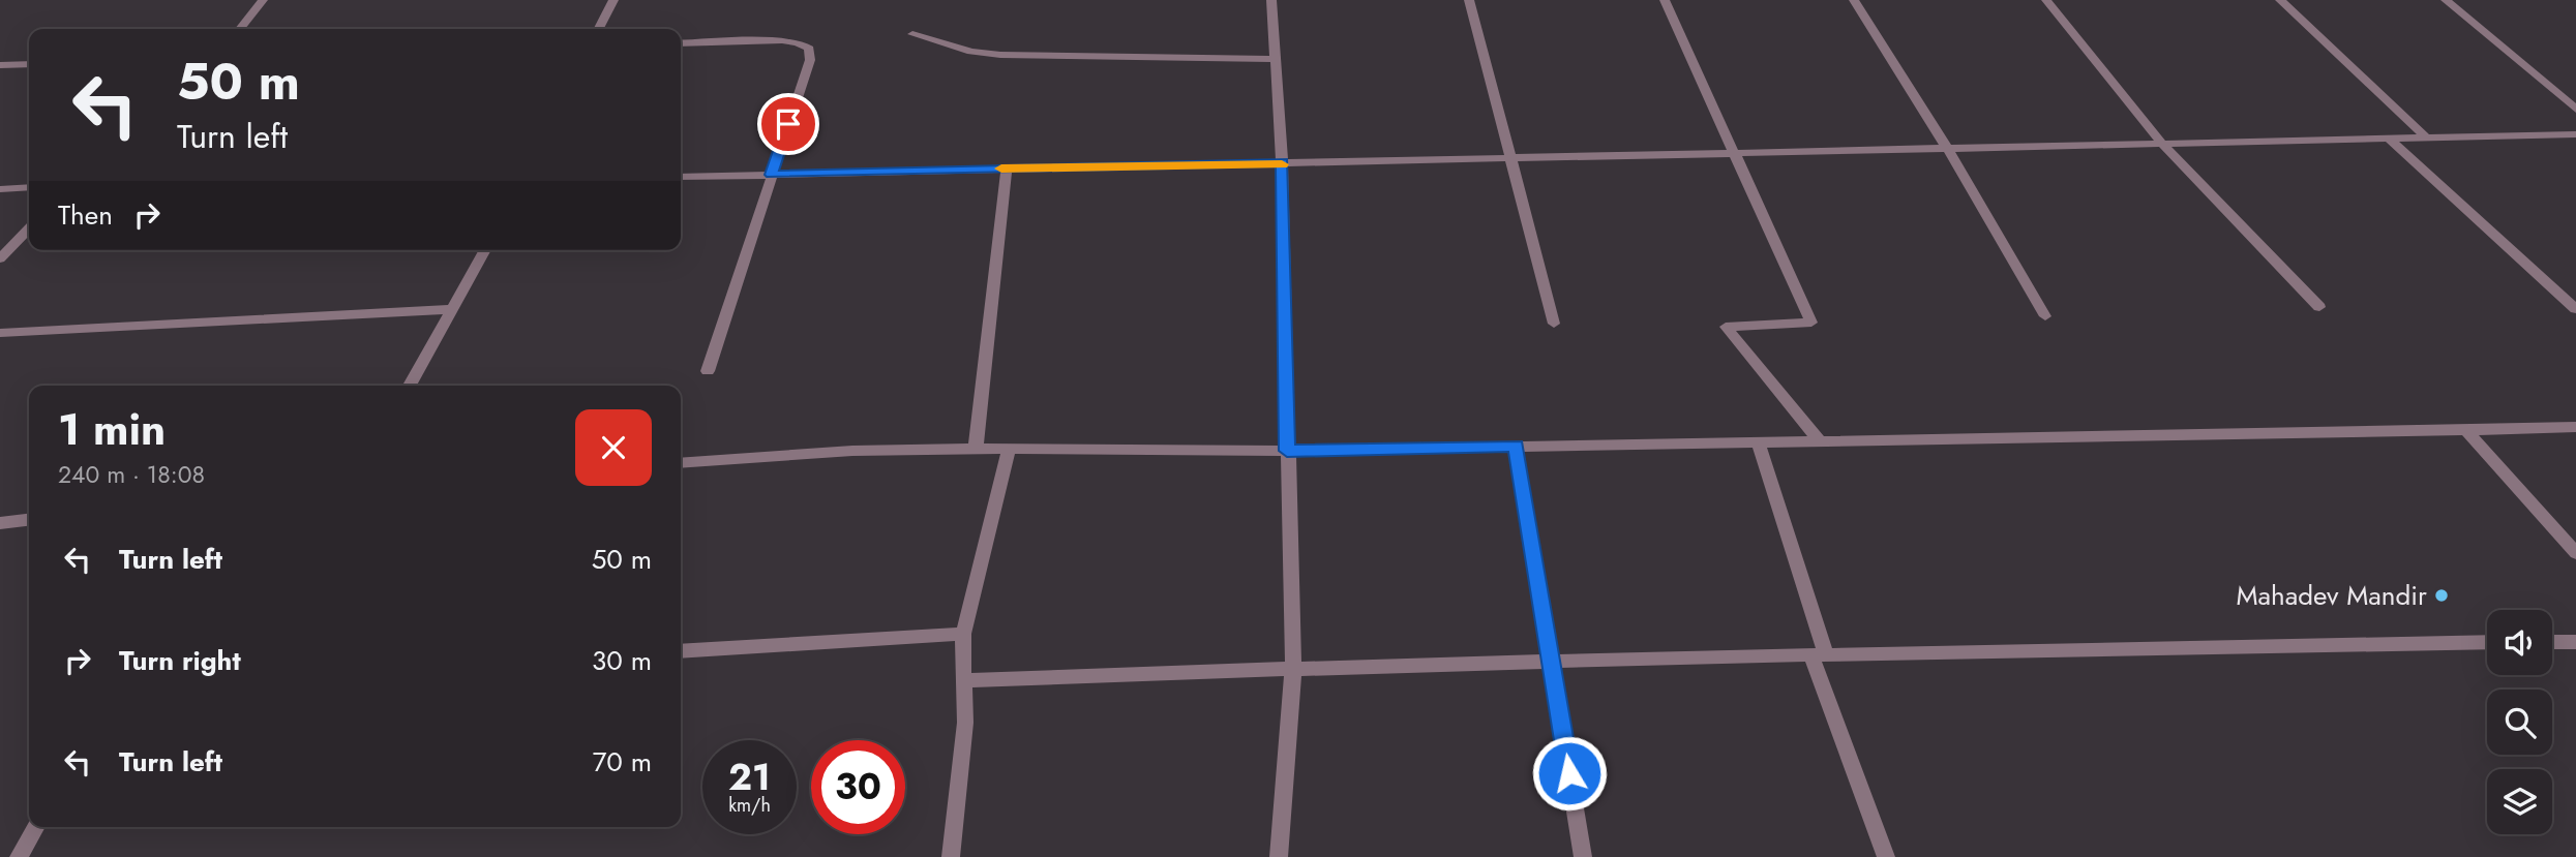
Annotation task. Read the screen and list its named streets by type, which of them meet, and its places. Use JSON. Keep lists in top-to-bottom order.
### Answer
{
  "places": ["Mahadev Mandir"],
  "page": {
    "turn": ["50 m", "Turn left"],
    "then": "Then",
    "heading": ["1 min", "240 m · 18:08"],
    "list": [
      {
        "name": "Turn left",
        "value": "50 m"
      },
      {
        "name": "Turn right",
        "value": "30 m"
      },
      {
        "name": "Turn left",
        "value": "70 m"
      }
    ],
    "speed": "21 km/h",
    "limit": "30"
  }
}
